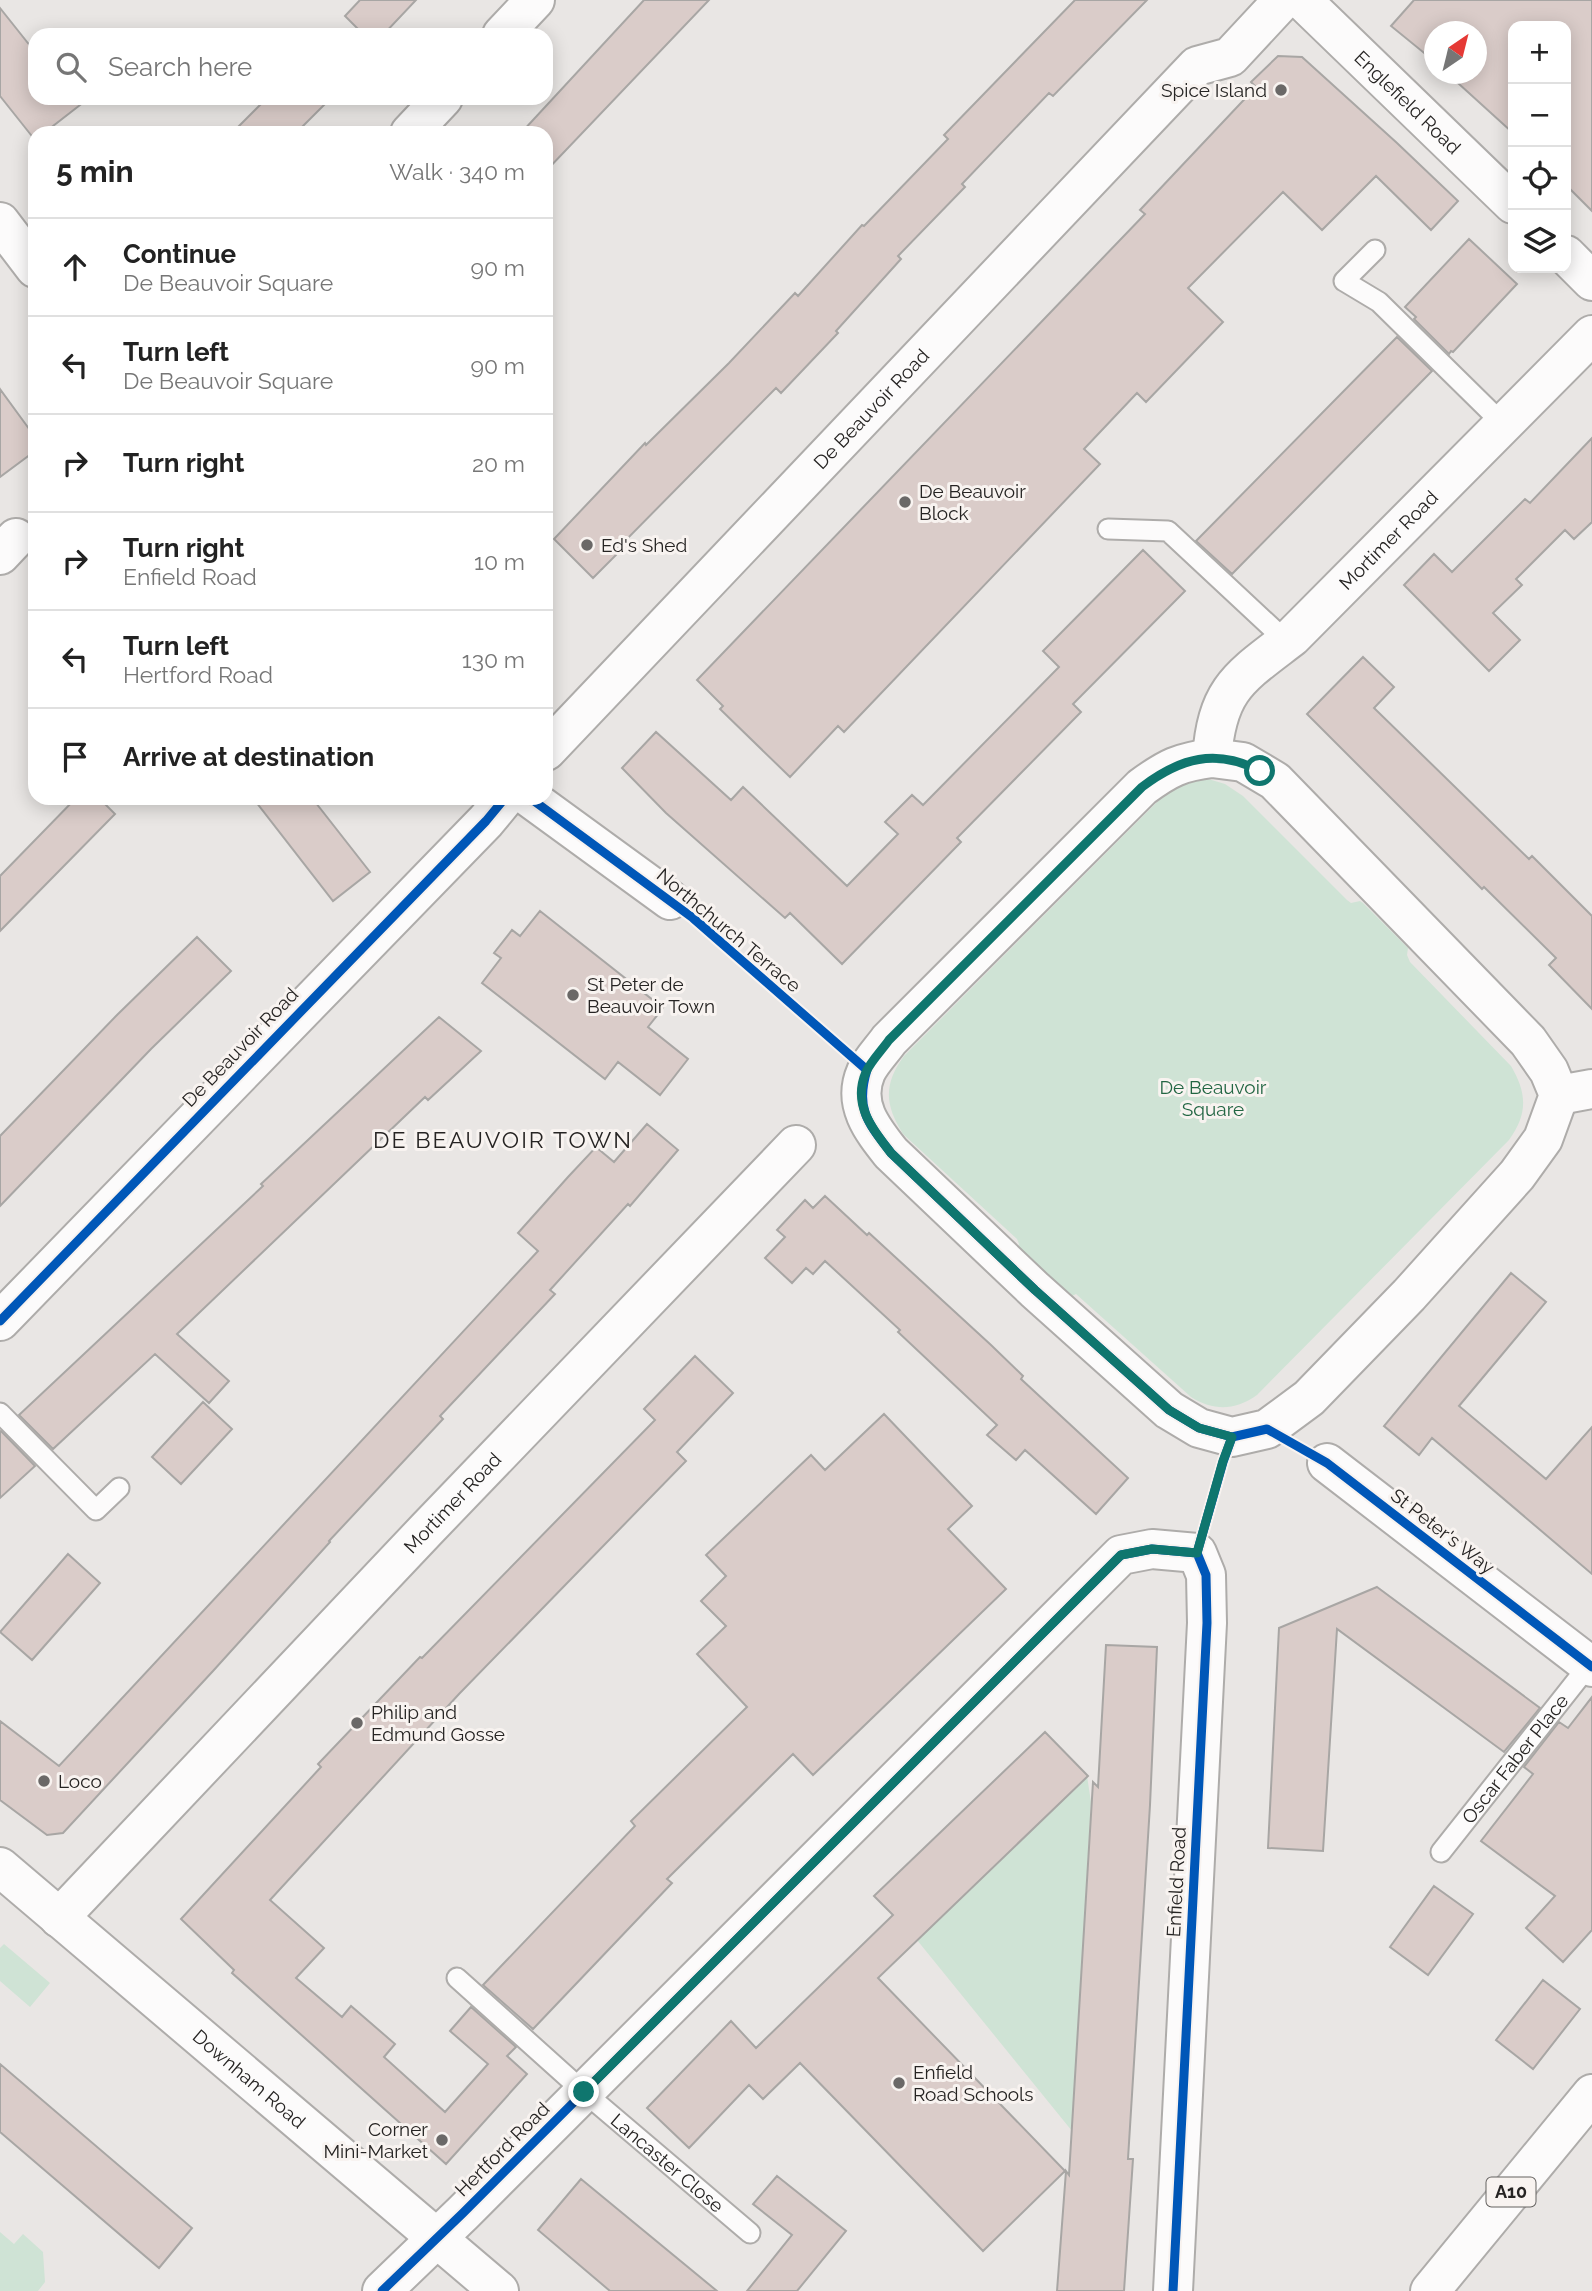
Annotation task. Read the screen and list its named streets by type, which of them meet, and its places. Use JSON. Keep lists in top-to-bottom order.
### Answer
{
  "streets": {
    "main road": [
      "Englefield Road",
      "De Beauvoir Road",
      "Mortimer Road",
      "Northchurch Terrace",
      "St Peter's Way",
      "Enfield Road",
      "Downham Road",
      "Hertford Road",
      "A10"
    ],
    "lane": ["Oscar Faber Place", "Lancaster Close"]
  },
  "crossings": [
    ["Englefield Road", "De Beauvoir Road"],
    ["Mortimer Road", "Downham Road"],
    ["St Peter's Way", "Oscar Faber Place"],
    ["Enfield Road", "Hertford Road"],
    ["Downham Road", "Hertford Road"],
    ["Hertford Road", "Lancaster Close"]
  ],
  "districts": ["DE BEAUVOIR TOWN"],
  "parks": ["De Beauvoir Square"],
  "places": [
    "Spice Island",
    "De Beauvoir Block",
    "Ed's Shed",
    "St Peter de Beauvoir Town",
    "Philip and Edmund Gosse",
    "Loco",
    "Enfield Road Schools",
    "Corner Mini-Market"
  ],
  "north": "top right",
  "page": {
    "map_buttons": ["+", "−"],
    "search": "Search here",
    "heading": ["5 min", "Walk · 340 m"],
    "list": [
      ["Continue", "De Beauvoir Square", "90 m"],
      ["Turn left", "De Beauvoir Square", "90 m"],
      ["Turn right", "20 m"],
      ["Turn right", "Enfield Road", "10 m"],
      ["Turn left", "Hertford Road", "130 m"],
      "Arrive at destination"
    ]
  }
}
